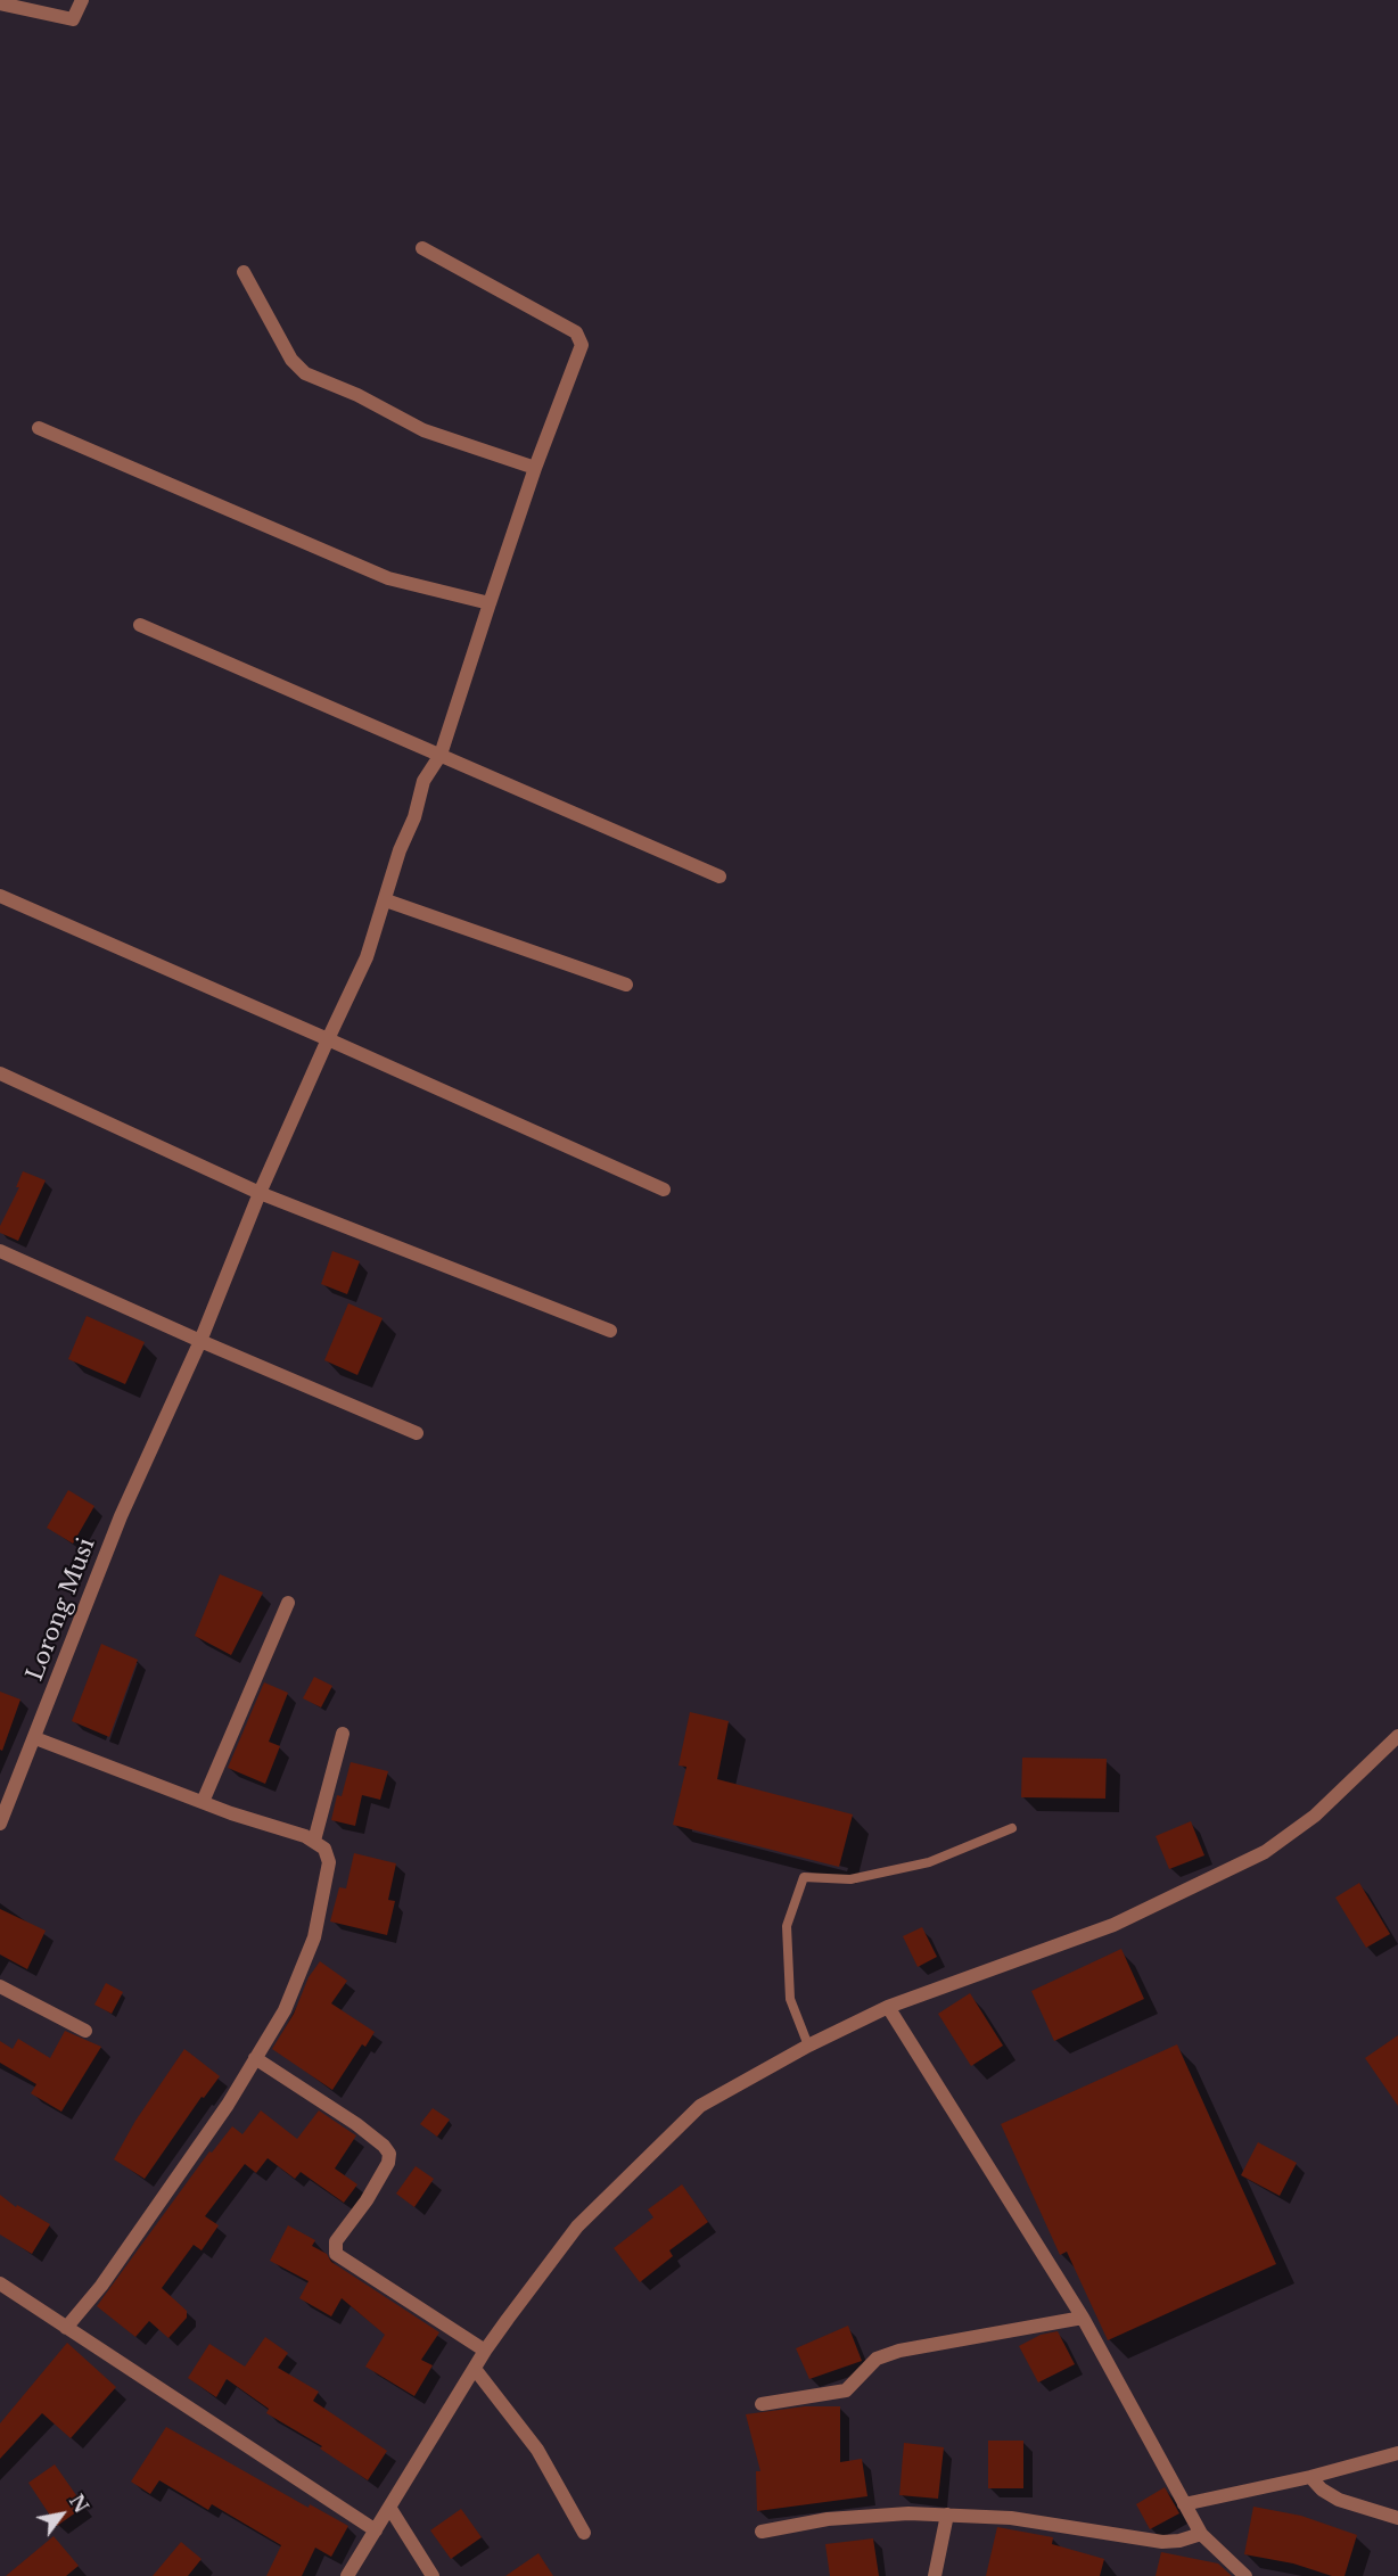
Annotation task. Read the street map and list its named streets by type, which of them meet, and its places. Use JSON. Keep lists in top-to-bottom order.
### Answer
{
  "streets": {
    "street": ["Lorong Musi"]
  },
  "north": "top right"
}
